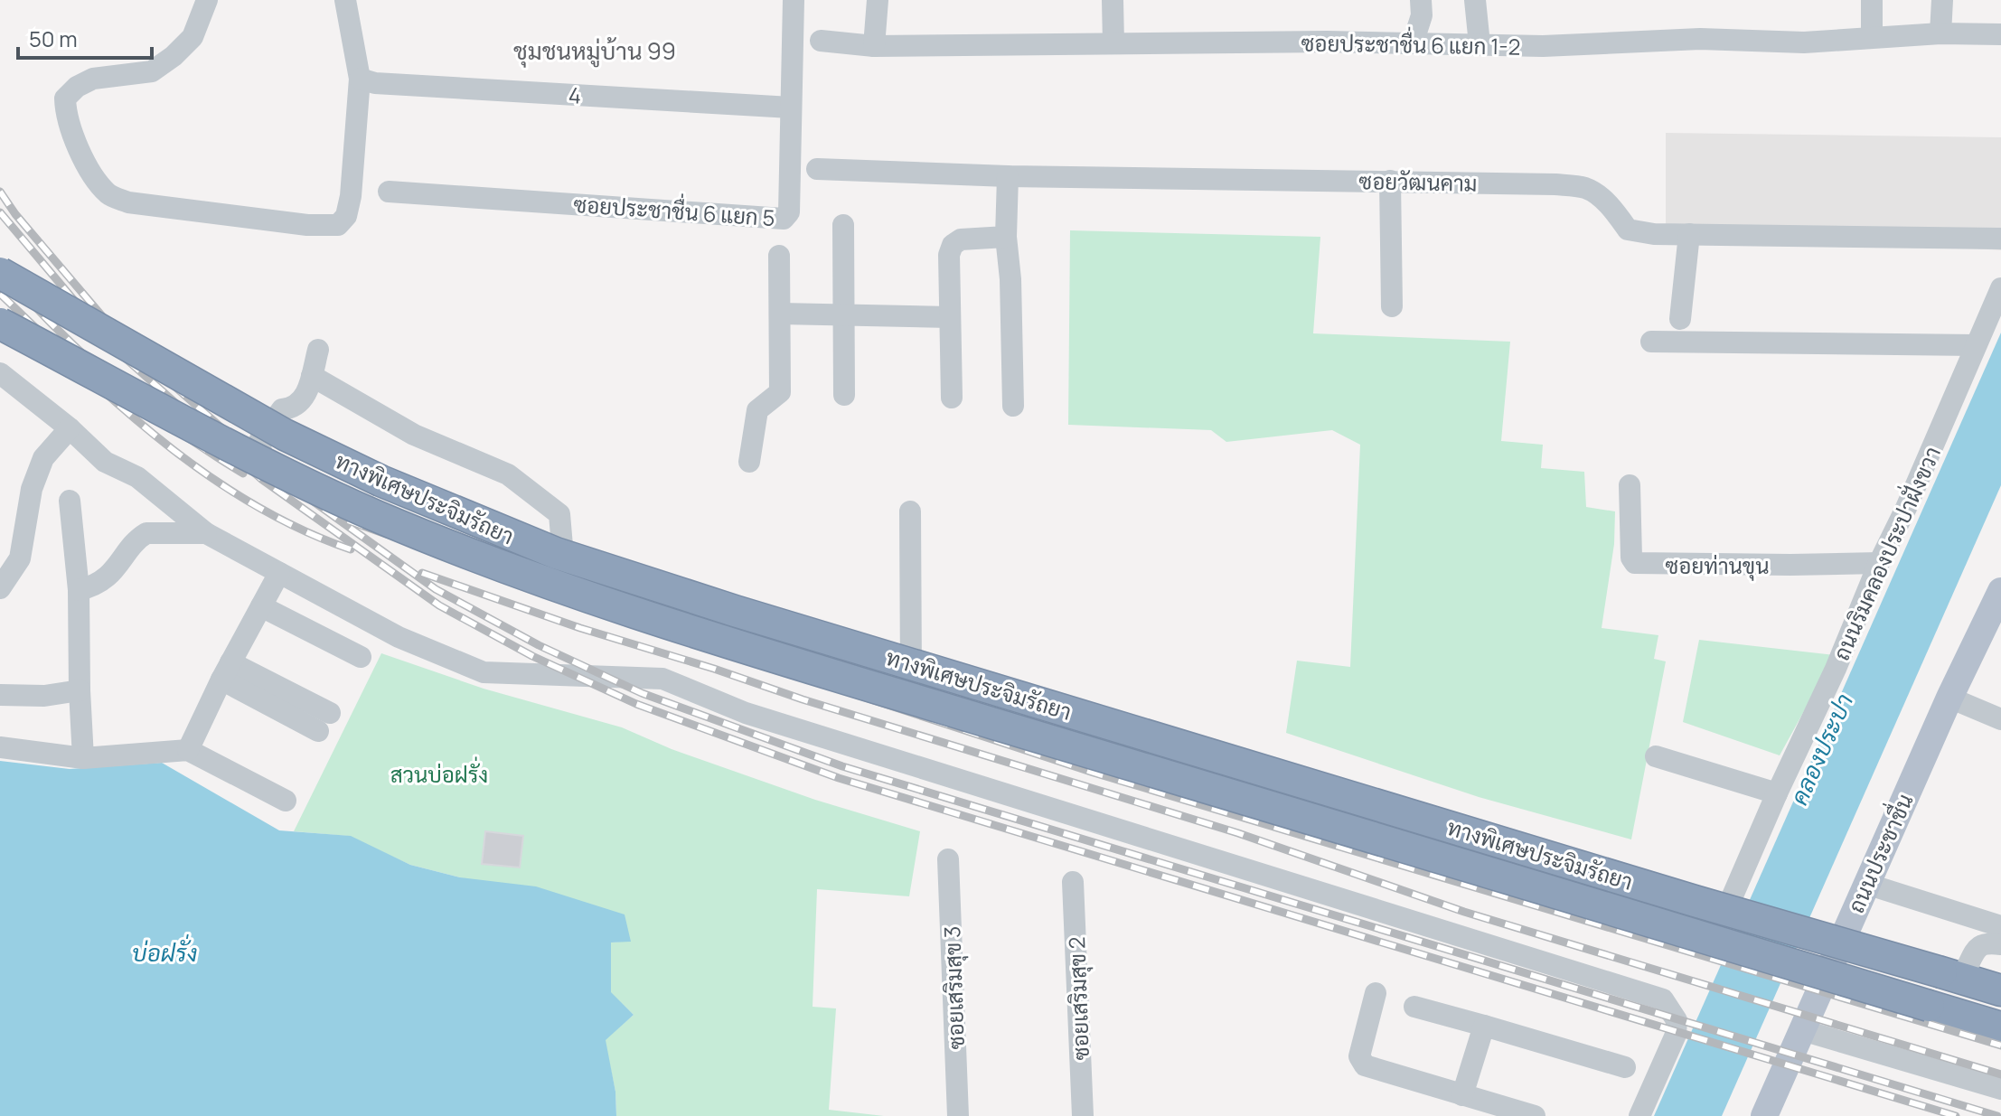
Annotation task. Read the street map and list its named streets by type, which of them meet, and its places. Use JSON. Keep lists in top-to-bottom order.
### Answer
{
  "streets": {
    "highway": ["ทางพิเศษประจิมรัถยา"],
    "main road": ["ถนนประชาชื่น"],
    "street": [
      "ซอยประชาชื่น 6 แยก 1-2",
      "4",
      "ซอยวัฒนคาม",
      "ซอยประชาชื่น 6 แยก 5",
      "ถนนริมคลองประปาฝั่งขวา",
      "ซอยท่านขุน",
      "ซอยเสริมสุข 3",
      "ซอยเสริมสุข 2"
    ]
  },
  "crossings": [
    ["4", "ซอยประชาชื่น 6 แยก 5"],
    ["ถนนริมคลองประปาฝั่งขวา", "ซอยท่านขุน"]
  ],
  "districts": ["ชุมชนหมู่บ้าน 99"],
  "water": ["คลองประปา", "บ่อฝรั่ง"],
  "parks": ["สวนบ่อฝรั่ง"],
  "scale_bar": "50 m"
}
